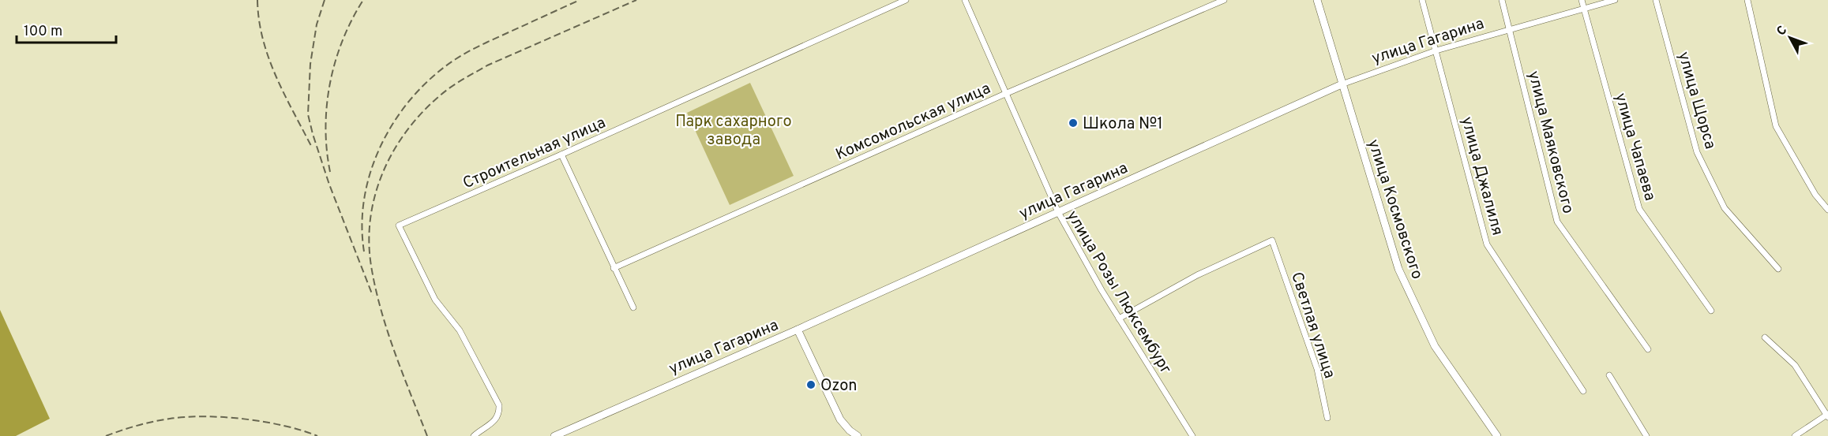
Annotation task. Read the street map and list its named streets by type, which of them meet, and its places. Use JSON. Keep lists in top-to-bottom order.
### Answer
{
  "streets": {
    "street": [
      "улица Гагарина",
      "улица Щорса",
      "Комсомольская улица",
      "улица Маяковского",
      "улица Чапаева",
      "Строительная улица",
      "улица Джалиля",
      "улица Космовского",
      "улица Розы Люксембург",
      "Светлая улица"
    ]
  },
  "crossings": [
    ["улица Гагарина", "улица Маяковского"],
    ["улица Гагарина", "улица Чапаева"],
    ["улица Гагарина", "улица Джалиля"],
    ["улица Гагарина", "улица Космовского"],
    ["улица Гагарина", "улица Розы Люксембург"],
    ["Комсомольская улица", "улица Розы Люксембург"],
    ["улица Розы Люксембург", "Светлая улица"]
  ],
  "parks": ["Парк сахарного завода"],
  "places": ["Школа №1", "Ozon"],
  "scale_bar": "100 m",
  "north": "top left"
}
